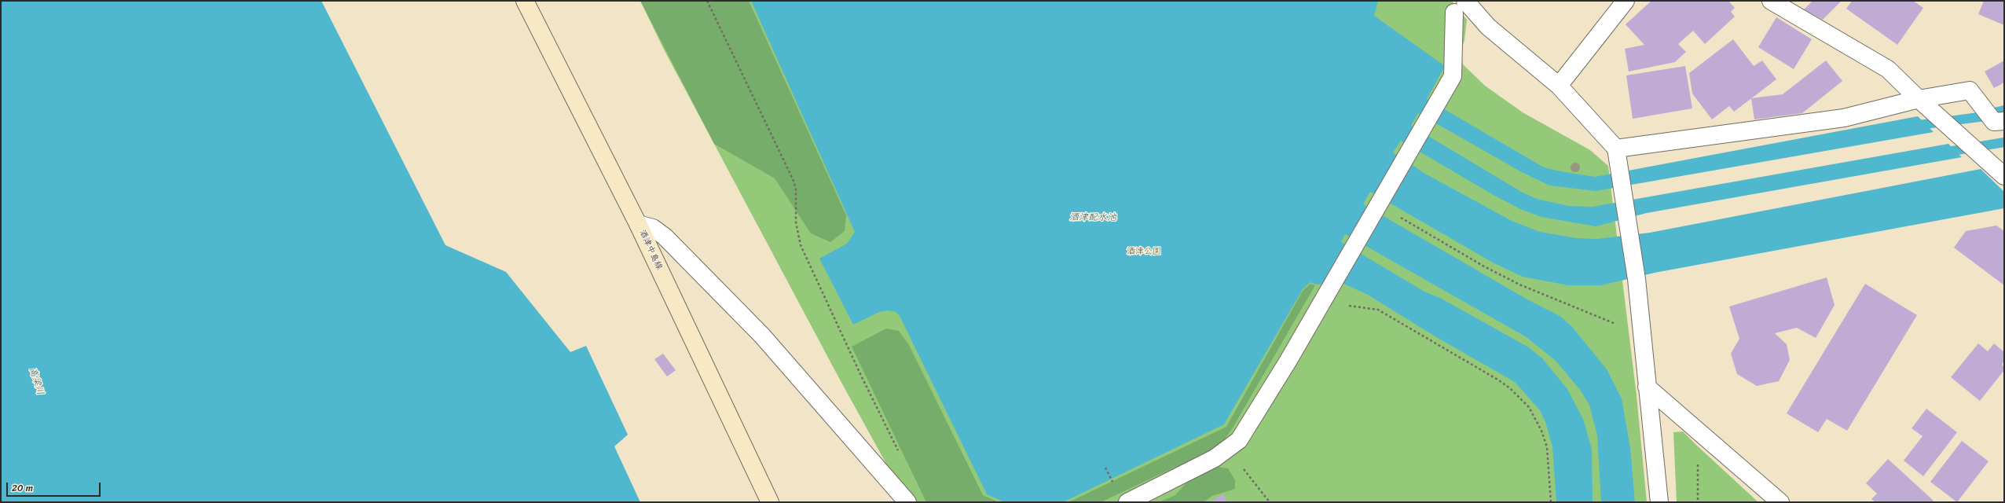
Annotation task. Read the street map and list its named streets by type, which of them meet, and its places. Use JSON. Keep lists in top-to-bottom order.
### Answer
{
  "streets": {
    "main road": ["酒津中島線"]
  },
  "water": ["酒津配水池", "高梁川"],
  "parks": ["酒津公園"],
  "scale_bar": "20 m"
}
